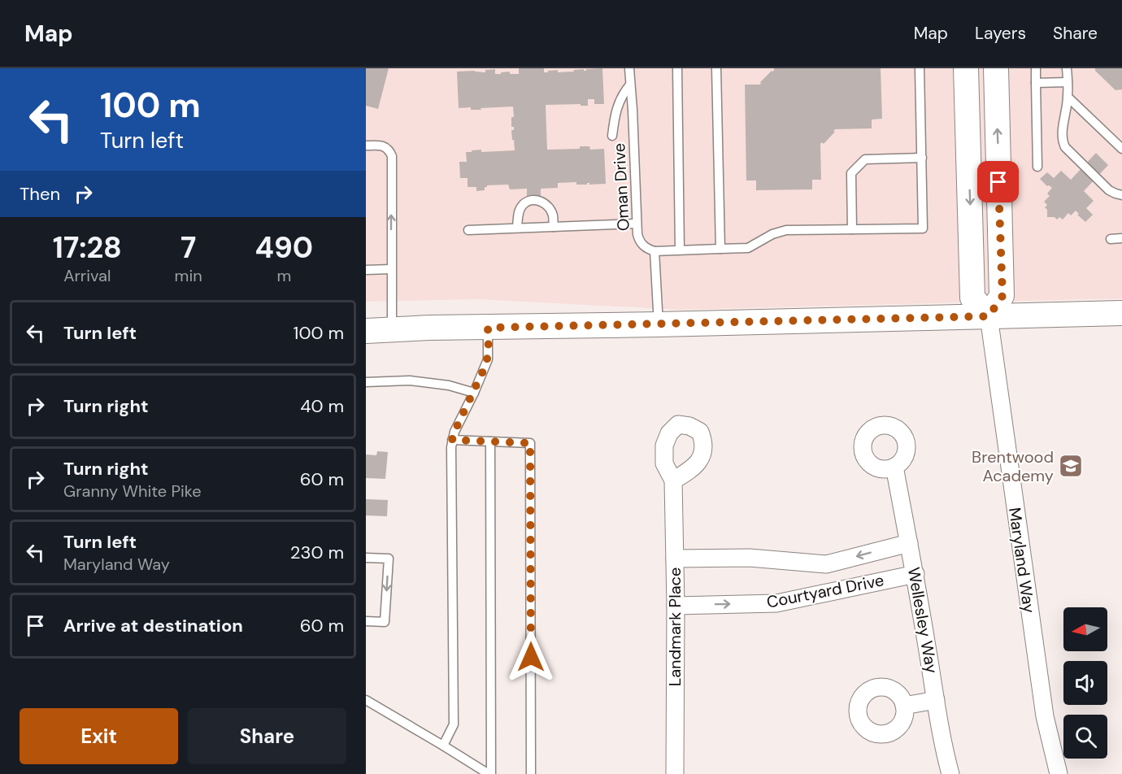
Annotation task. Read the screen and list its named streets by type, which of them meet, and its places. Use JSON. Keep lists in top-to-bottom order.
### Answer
{
  "streets": {
    "street": [
      "Maryland Way",
      "Courtyard Drive",
      "Wellesley Way",
      "Landmark Place"
    ],
    "lane": ["Oman Drive"]
  },
  "crossings": [
    ["Courtyard Drive", "Wellesley Way"],
    ["Courtyard Drive", "Landmark Place"]
  ],
  "places": {
    "school or university": ["Brentwood Academy"]
  },
  "north": "left",
  "page": {
    "header": "Map",
    "nav": ["Map", "Layers", "Share"],
    "turn": ["100 m", "Turn left"],
    "then": "Then",
    "eta": [
      "17:28",
      "Arrival",
      "7",
      "min",
      "490",
      "m"
    ],
    "list": [
      {
        "name": "Turn left",
        "value": "100 m"
      },
      {
        "name": "Turn right",
        "value": "40 m"
      },
      {
        "name": "Turn right",
        "note": "Granny White Pike",
        "value": "60 m"
      },
      {
        "name": "Turn left",
        "note": "Maryland Way",
        "value": "230 m"
      },
      {
        "name": "Arrive at destination",
        "value": "60 m"
      }
    ],
    "buttons": ["Exit", "Share"]
  }
}
